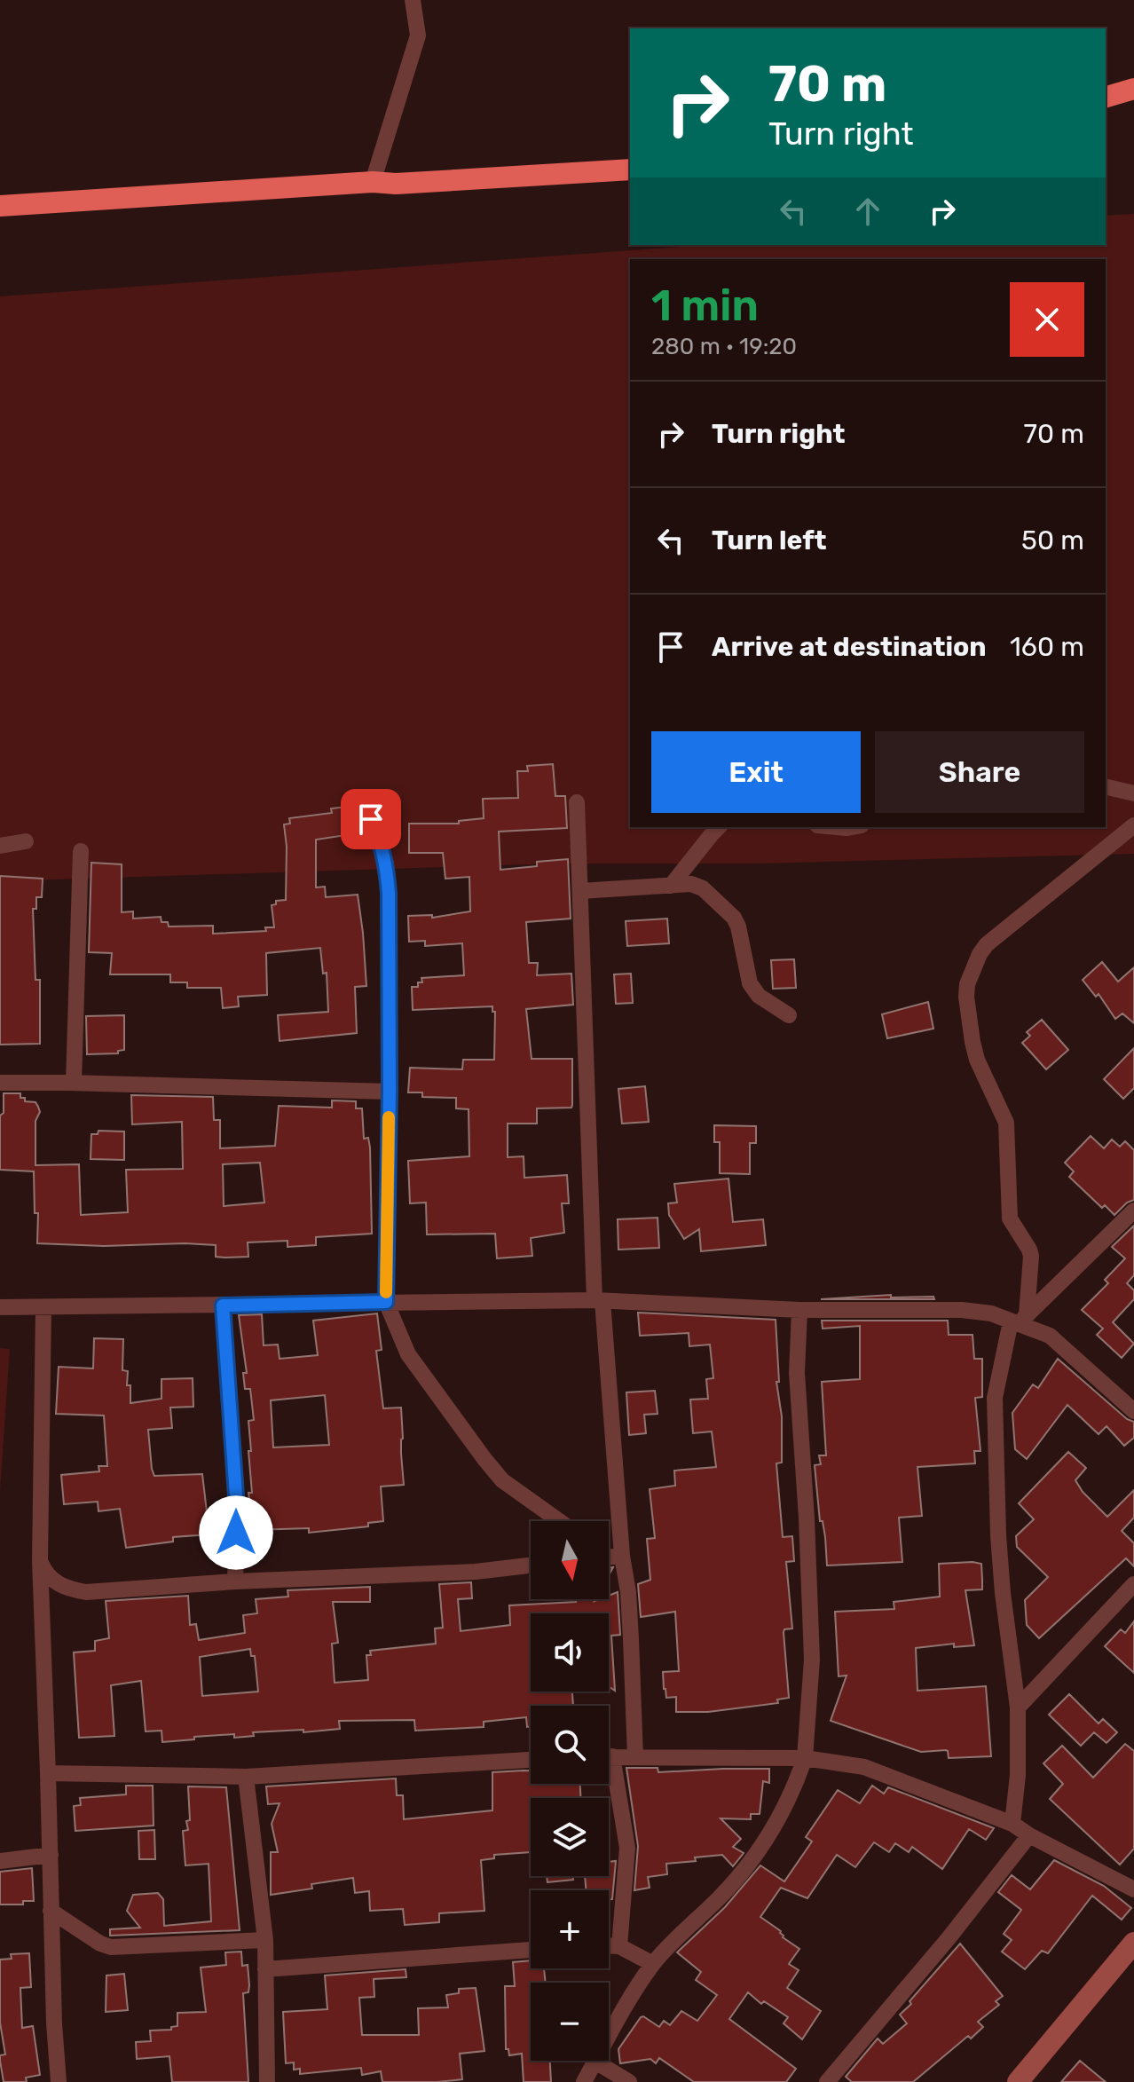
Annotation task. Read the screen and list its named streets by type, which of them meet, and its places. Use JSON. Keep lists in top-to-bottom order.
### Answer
{
  "north": "bottom",
  "page": {
    "turn": ["70 m", "Turn right"],
    "heading": ["1 min", "280 m · 19:20"],
    "list": [
      {
        "name": "Turn right",
        "value": "70 m"
      },
      {
        "name": "Turn left",
        "value": "50 m"
      },
      {
        "name": "Arrive at destination",
        "value": "160 m"
      }
    ],
    "buttons": ["Exit", "Share"],
    "map_buttons": ["+", "−"]
  }
}
